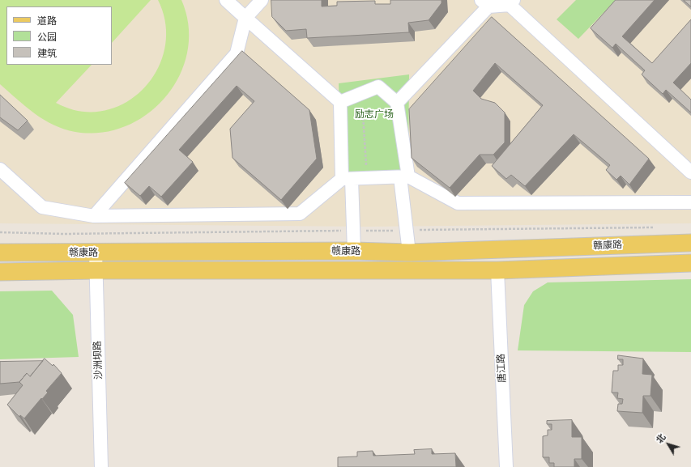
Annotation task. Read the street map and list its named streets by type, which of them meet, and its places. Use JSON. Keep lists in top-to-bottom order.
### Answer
{
  "streets": {
    "main road": ["赣康路"],
    "street": ["沙洲坝路", "唐江路"]
  },
  "crossings": [
    ["赣康路", "沙洲坝路"],
    ["赣康路", "唐江路"]
  ],
  "parks": ["励志广场"],
  "legend": ["道路", "公园", "建筑"],
  "north": "top left"
}
